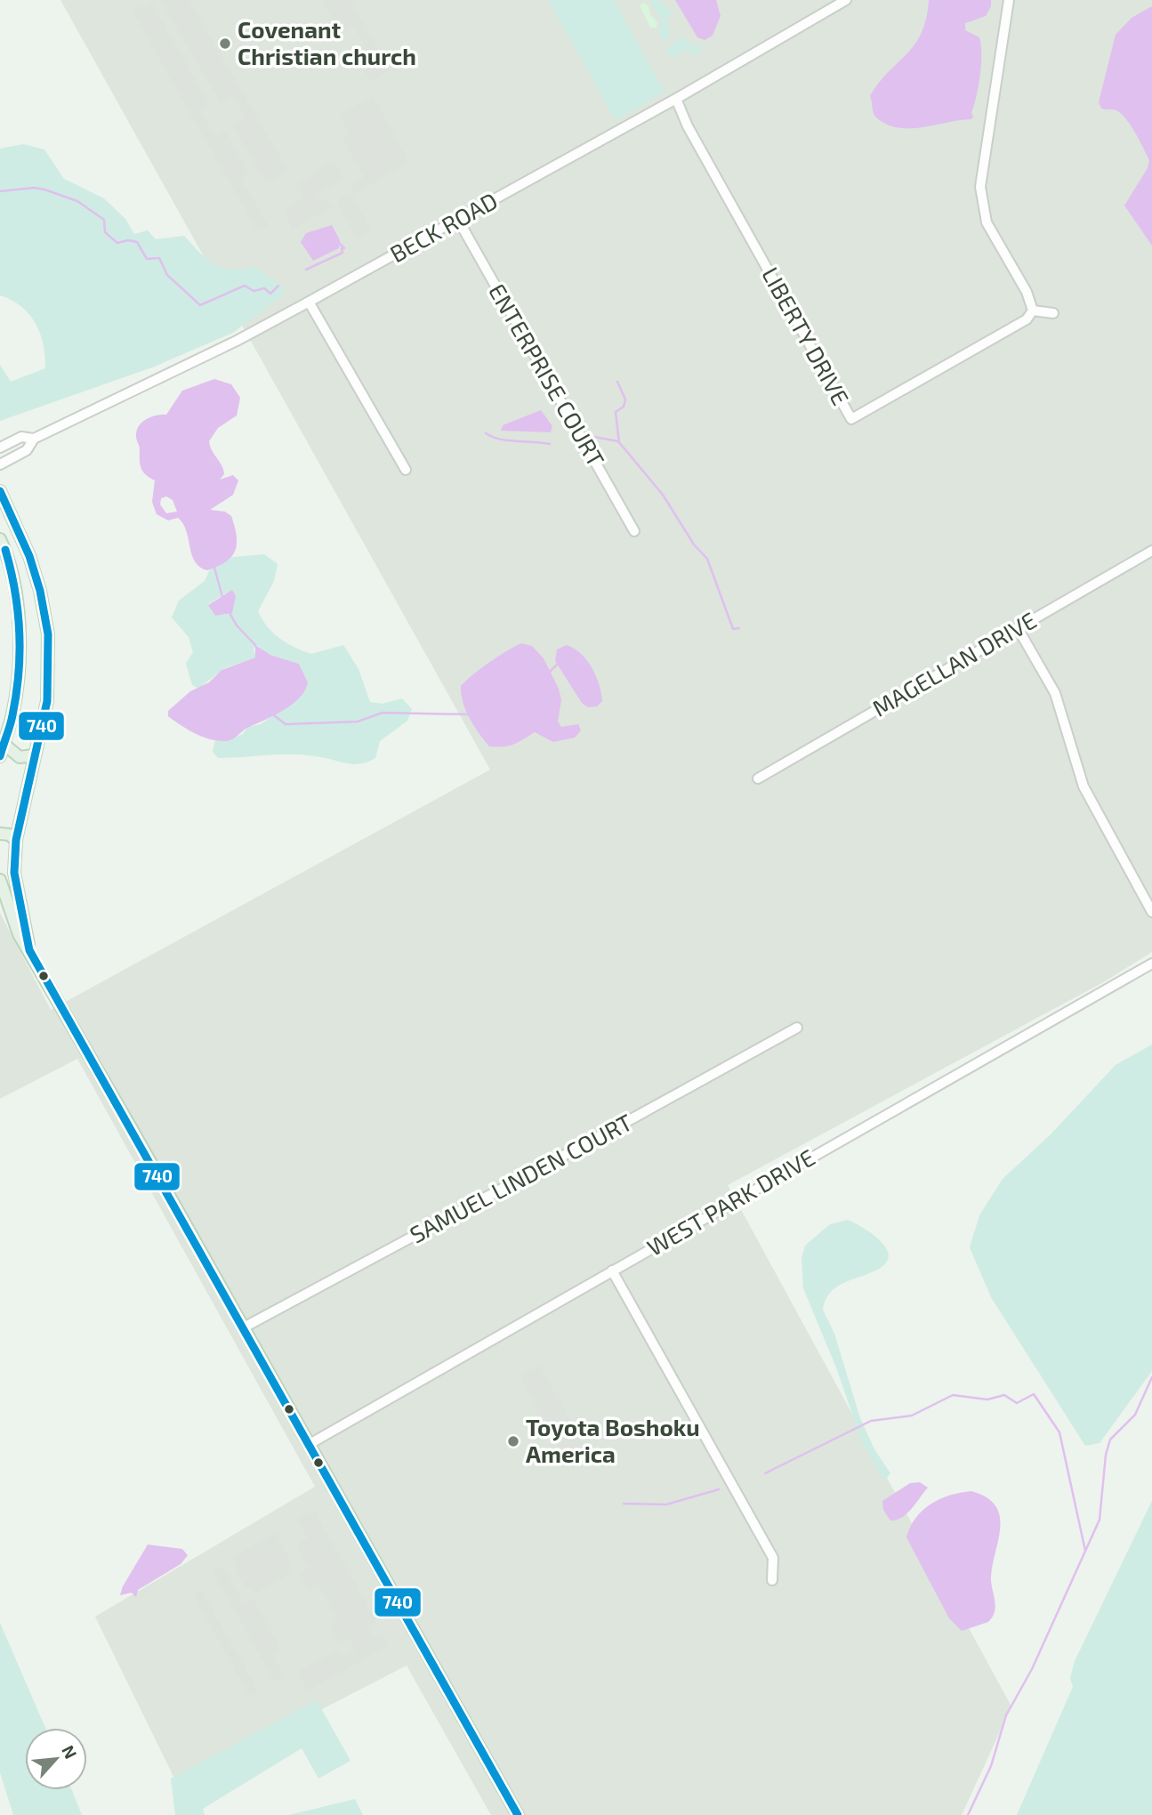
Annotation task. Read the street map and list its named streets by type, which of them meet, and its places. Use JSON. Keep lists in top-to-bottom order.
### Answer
{
  "streets": {
    "street": [
      "BECK ROAD",
      "LIBERTY DRIVE",
      "ENTERPRISE COURT",
      "MAGELLAN DRIVE",
      "SAMUEL LINDEN COURT",
      "WEST PARK DRIVE"
    ]
  },
  "crossings": [
    ["BECK ROAD", "LIBERTY DRIVE"],
    ["BECK ROAD", "ENTERPRISE COURT"]
  ],
  "places": ["Covenant Christian church", "Toyota Boshoku America"],
  "lines": ["transit line 740"],
  "north": "top right"
}
